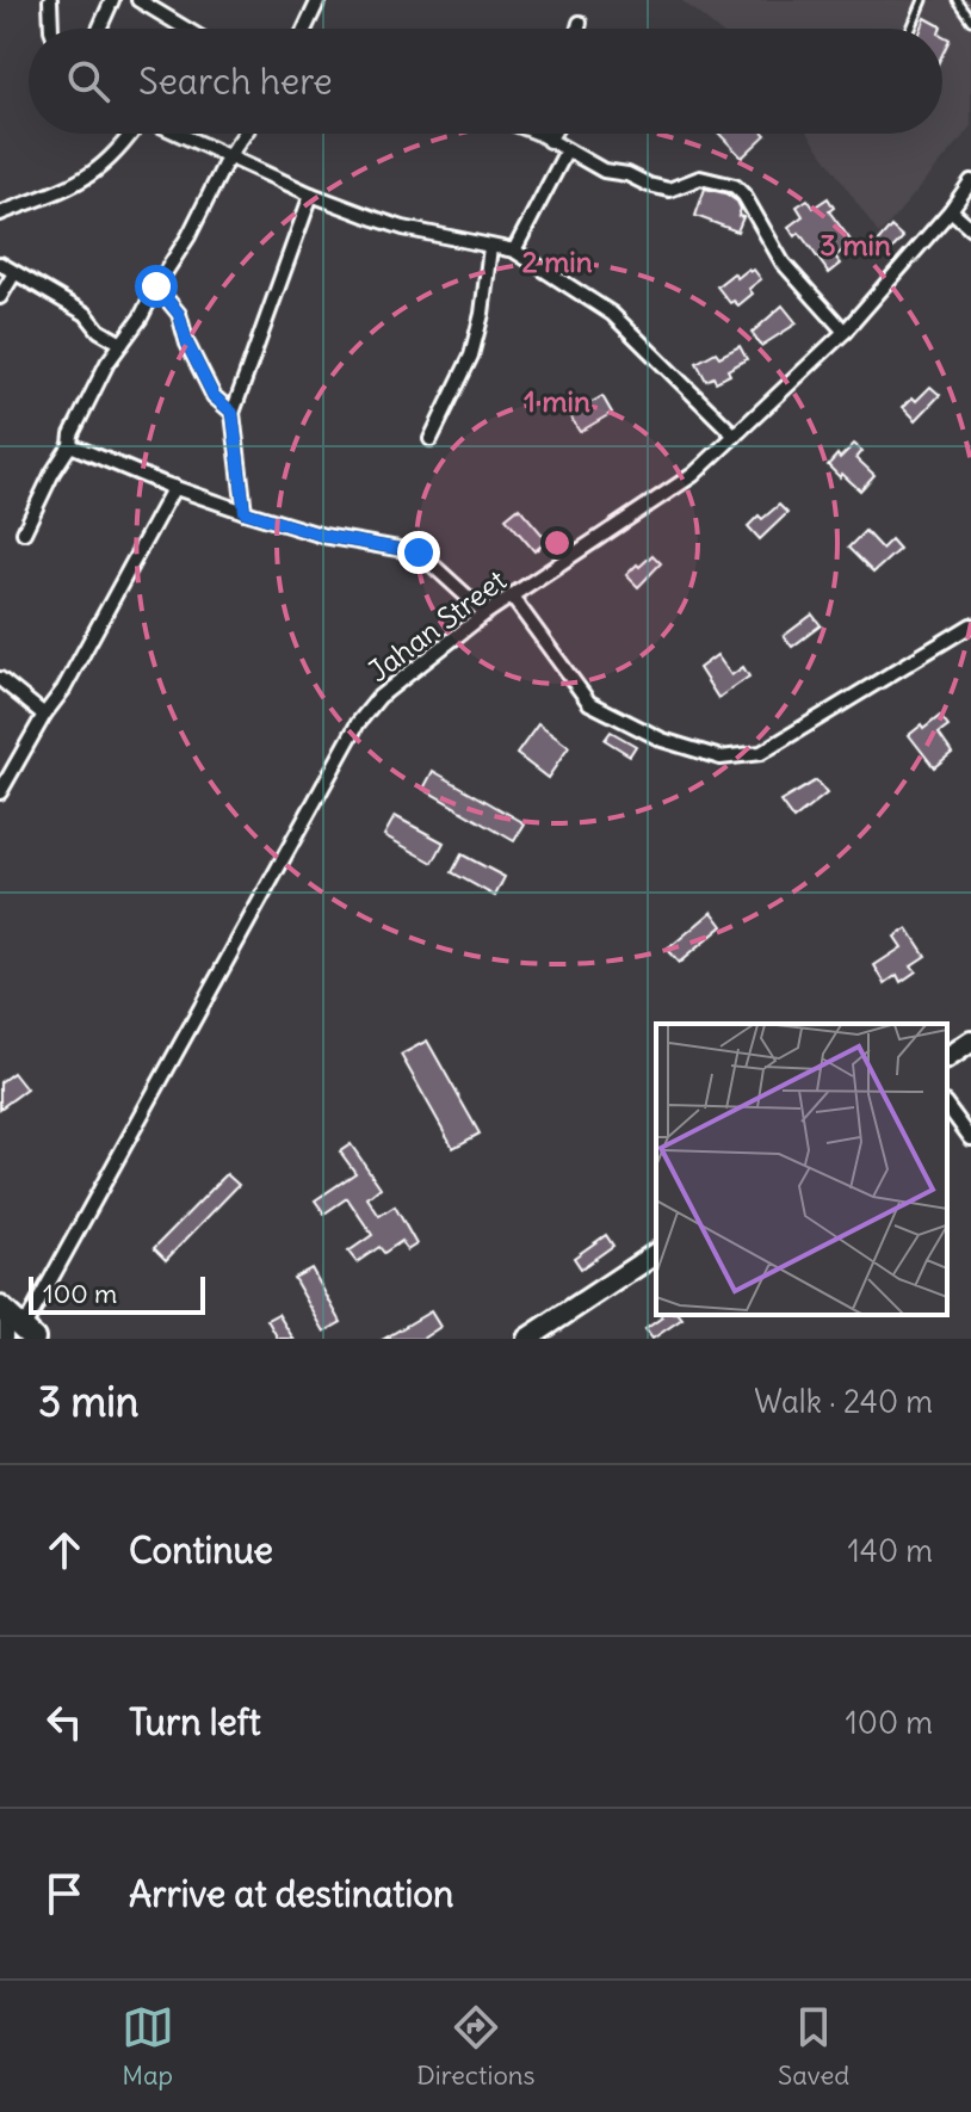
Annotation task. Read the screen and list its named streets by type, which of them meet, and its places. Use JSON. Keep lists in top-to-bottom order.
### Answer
{
  "streets": {
    "street": ["Jahan Street"]
  },
  "scale_bar": "100 m",
  "page": {
    "search": "Search here",
    "scale": "100 m",
    "heading": ["3 min", "Walk · 240 m"],
    "list": [
      ["Continue", "140 m"],
      ["Turn left", "100 m"],
      "Arrive at destination"
    ],
    "nav": ["Map", "Directions", "Saved"]
  },
  "rings": ["3 min", "2 min", "1 min"]
}
